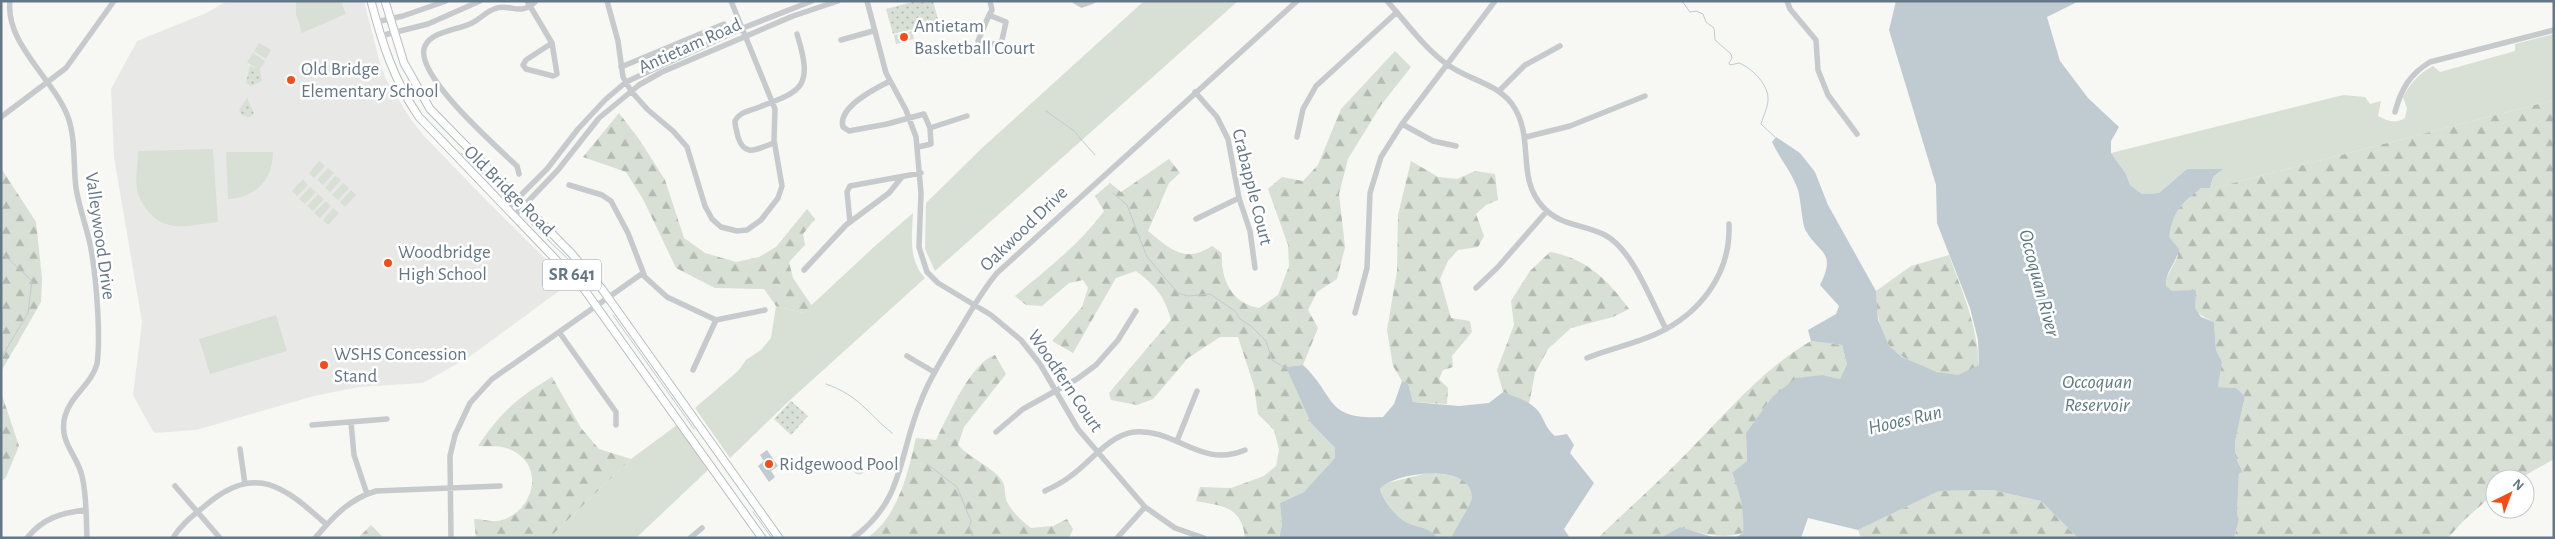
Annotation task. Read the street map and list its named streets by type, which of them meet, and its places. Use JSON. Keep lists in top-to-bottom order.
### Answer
{
  "streets": {
    "main road": ["Old Bridge Road", "SR 641"],
    "street": [
      "Antietam Road",
      "Crabapple Court",
      "Oakwood Drive",
      "Valleywood Drive",
      "Woodfern Court"
    ]
  },
  "crossings": [
    ["Antietam Road", "Old Bridge Road"],
    ["Crabapple Court", "Oakwood Drive"],
    ["Oakwood Drive", "Woodfern Court"]
  ],
  "water": ["Occoquan River", "Occoquan Reservoir", "Hooes Run"],
  "places": [
    "Antietam Basketball Court",
    "Old Bridge Elementary School",
    "Woodbridge High School",
    "WSHS Concession Stand",
    "Ridgewood Pool"
  ],
  "north": "top right"
}
